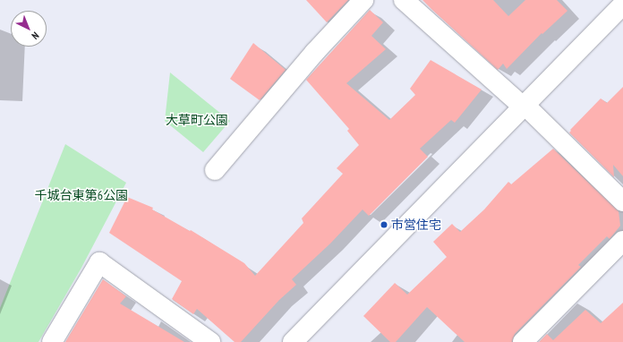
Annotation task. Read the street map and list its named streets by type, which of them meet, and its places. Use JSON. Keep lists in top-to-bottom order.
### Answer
{
  "parks": ["大草町公園", "千城台東第6公園"],
  "places": ["市営住宅"],
  "north": "bottom right"
}
